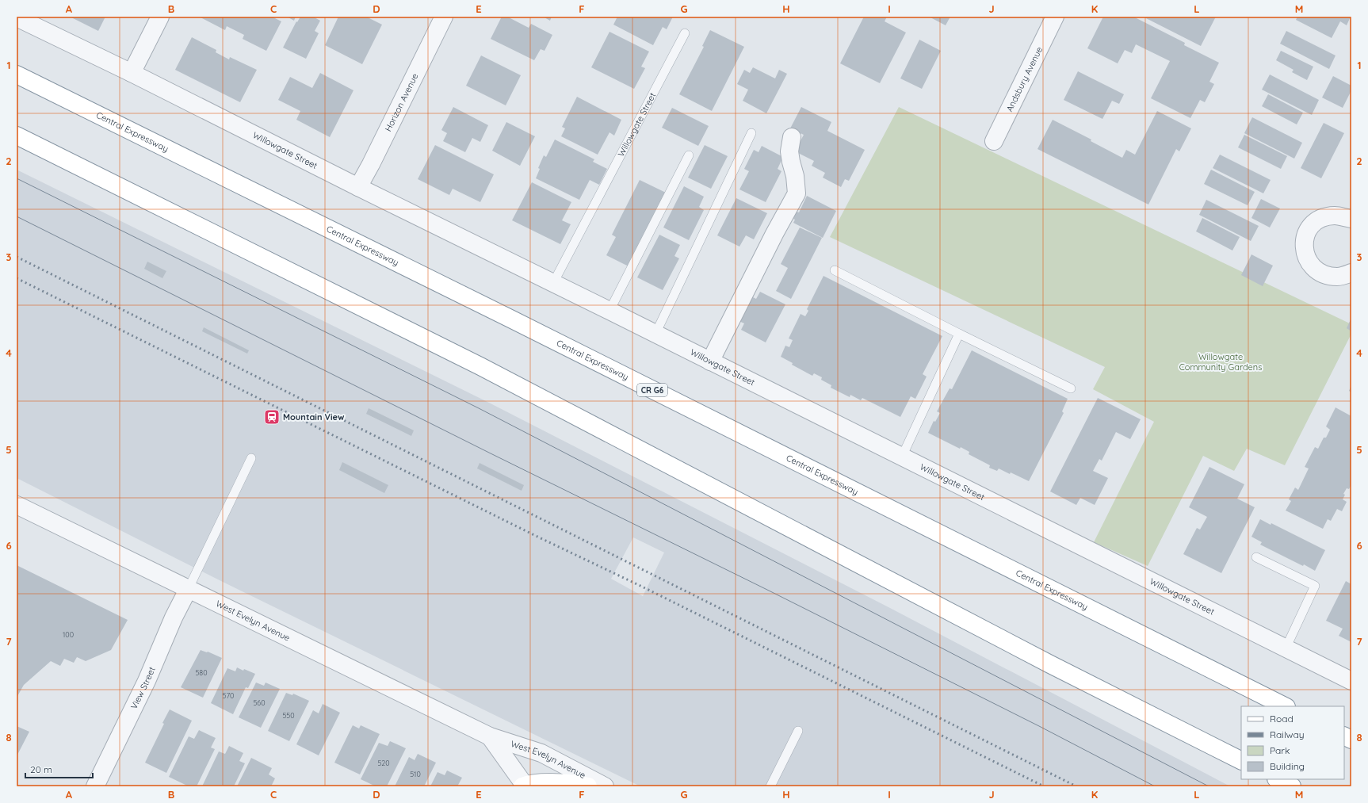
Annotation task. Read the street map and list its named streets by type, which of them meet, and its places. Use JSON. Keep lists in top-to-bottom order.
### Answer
{
  "streets": {
    "main road": ["Central Expressway", "CR G6"],
    "street": [
      "Andsbury Avenue",
      "Horizon Avenue",
      "Willowgate Street",
      "West Evelyn Avenue",
      "View Street"
    ]
  },
  "crossings": [
    ["Horizon Avenue", "Willowgate Street"],
    ["West Evelyn Avenue", "View Street"]
  ],
  "parks": ["Willowgate Community Gardens"],
  "places": {
    "station": ["Mountain View"]
  },
  "house_numbers": [
    "100",
    "580",
    "570",
    "560",
    "550",
    "520",
    "510"
  ],
  "legend": [
    "Road",
    "Railway",
    "Park",
    "Building"
  ],
  "scale_bar": "20 m",
  "grid": {
    "columns": [
      "A",
      "B",
      "C",
      "D",
      "E",
      "F",
      "G",
      "H",
      "I",
      "J",
      "K",
      "L",
      "M"
    ],
    "rows": [
      "1",
      "2",
      "3",
      "4",
      "5",
      "6",
      "7",
      "8"
    ]
  }
}
